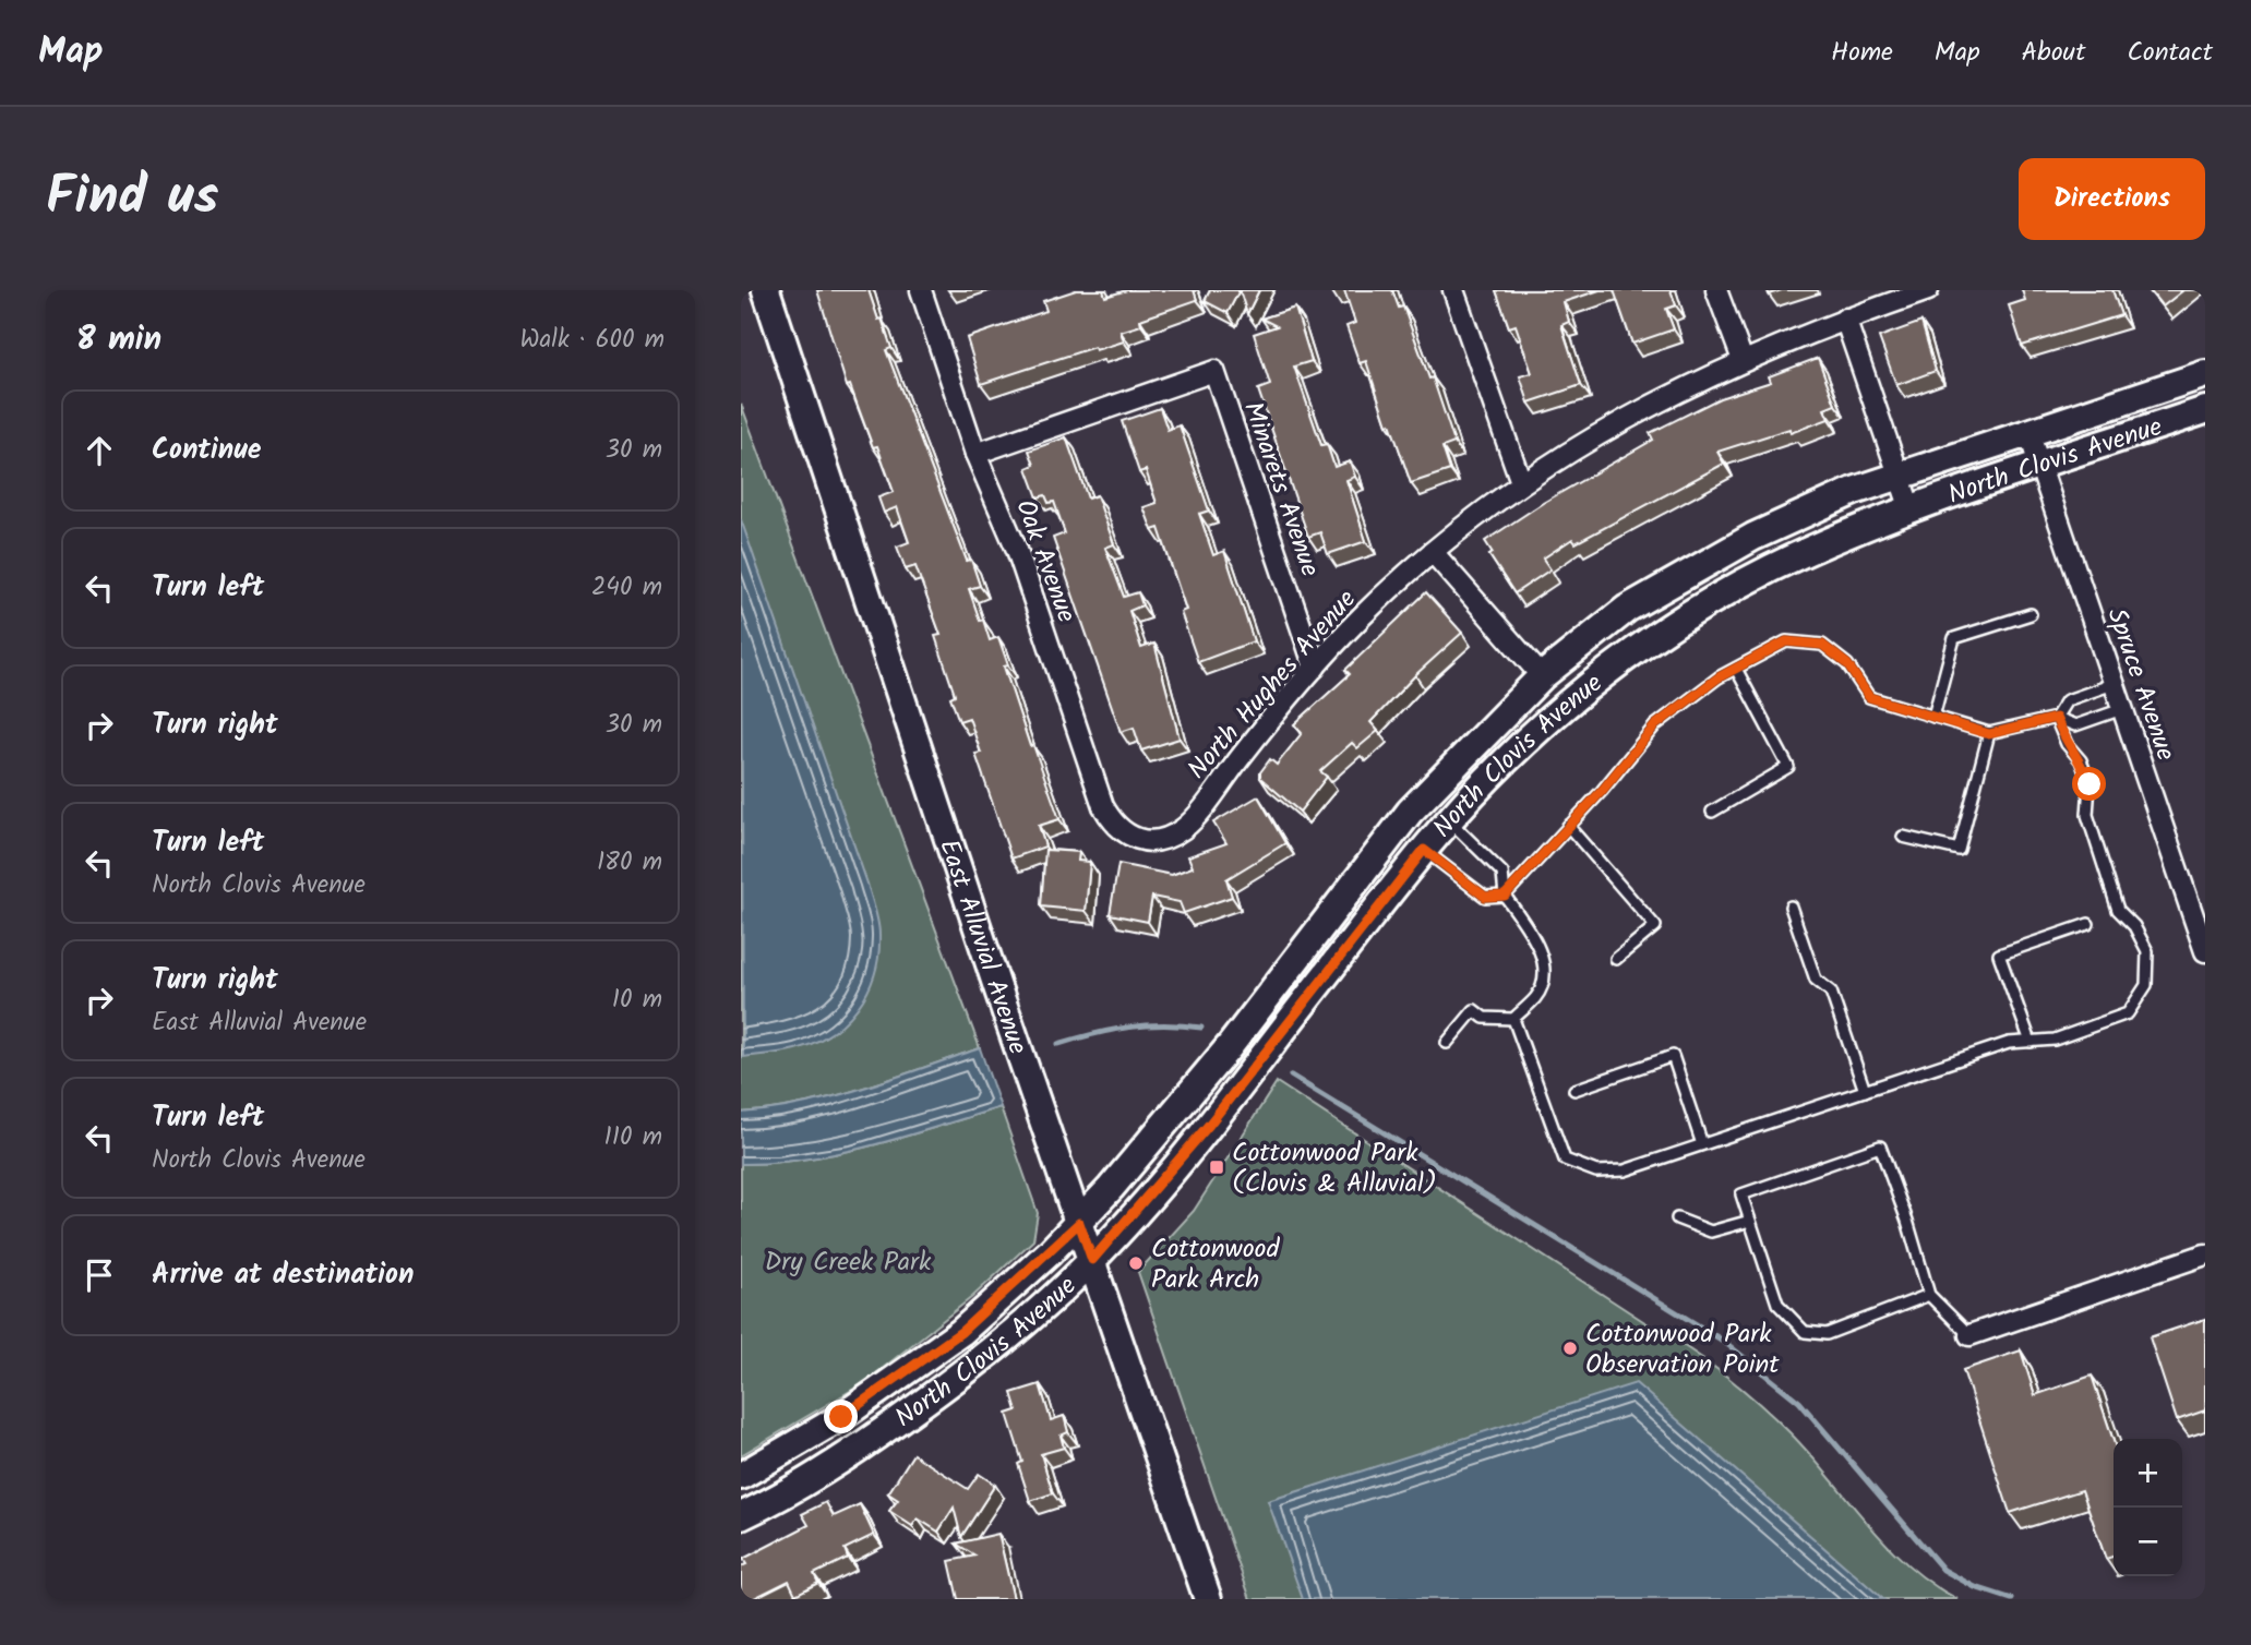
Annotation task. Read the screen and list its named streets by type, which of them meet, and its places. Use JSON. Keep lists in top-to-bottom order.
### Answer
{
  "streets": {
    "main road": ["North Clovis Avenue", "East Alluvial Avenue"],
    "street": [
      "Minarets Avenue",
      "Oak Avenue",
      "North Hughes Avenue",
      "Spruce Avenue"
    ]
  },
  "crossings": [
    ["North Clovis Avenue", "Spruce Avenue"],
    ["North Clovis Avenue", "East Alluvial Avenue"],
    ["Minarets Avenue", "Oak Avenue"],
    ["Minarets Avenue", "North Hughes Avenue"],
    ["Oak Avenue", "North Hughes Avenue"]
  ],
  "parks": ["Dry Creek Park"],
  "places": {
    "transit": ["Cottonwood Park (Clovis & Alluvial)"],
    "other": ["Cottonwood Park Arch", "Cottonwood Park Observation Point"]
  },
  "page": {
    "header": "Map",
    "nav": [
      "Home",
      "Map",
      "About",
      "Contact"
    ],
    "title": "Find us",
    "buttons": "Directions",
    "heading": ["8 min", "Walk · 600 m"],
    "list": [
      ["Continue", "30 m"],
      ["Turn left", "240 m"],
      ["Turn right", "30 m"],
      ["Turn left", "North Clovis Avenue", "180 m"],
      ["Turn right", "East Alluvial Avenue", "10 m"],
      ["Turn left", "North Clovis Avenue", "110 m"],
      "Arrive at destination"
    ],
    "map_buttons": ["+", "−"]
  }
}
